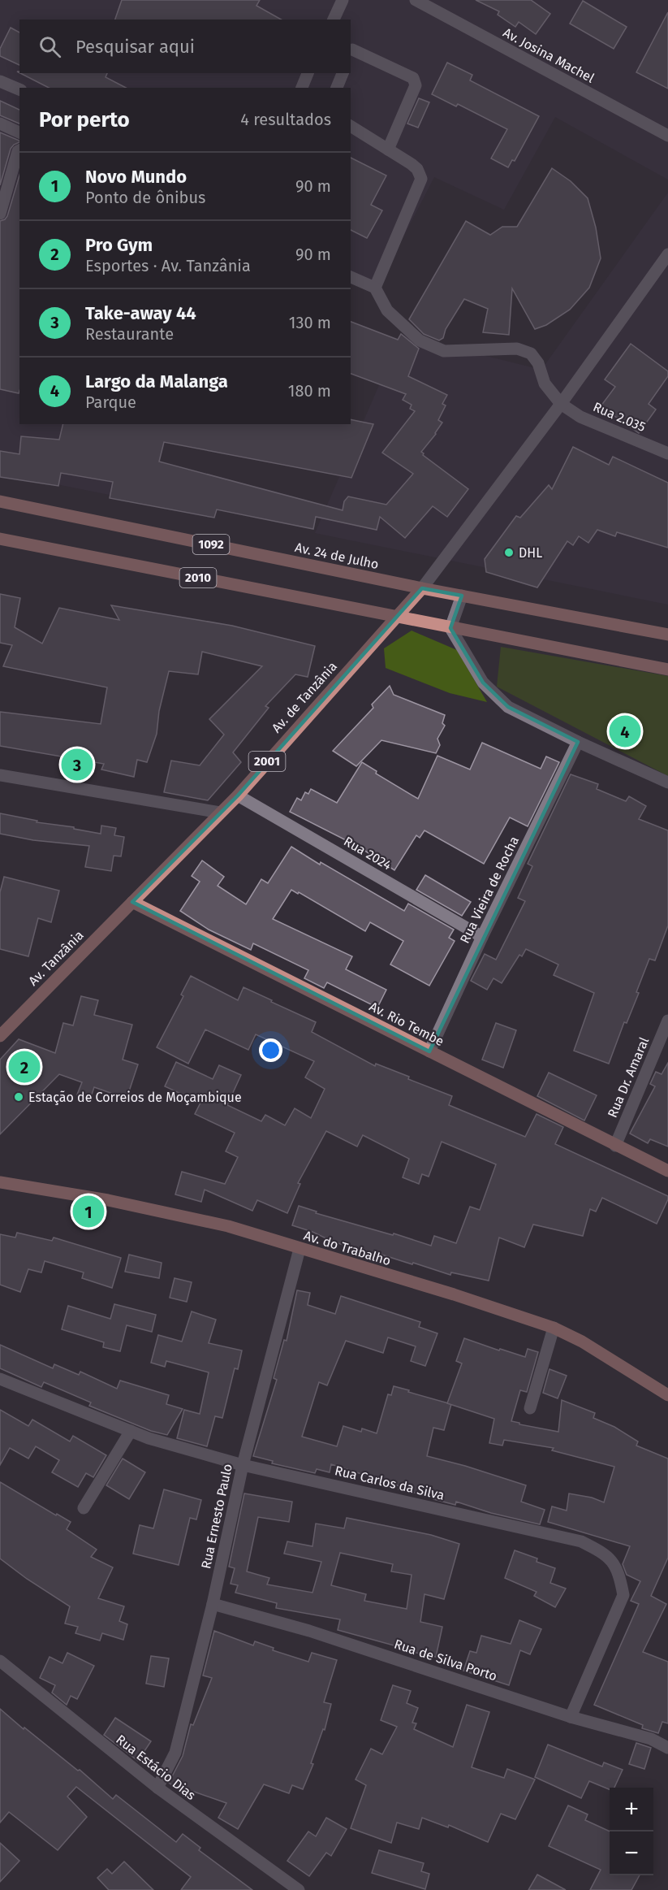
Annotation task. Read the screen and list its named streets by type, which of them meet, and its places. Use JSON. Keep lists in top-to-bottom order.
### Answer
{
  "streets": {
    "main road": [
      "1092",
      "Av. 24 de Julho",
      "2010",
      "Av. de Tanzânia",
      "2001",
      "Av. Tanzânia",
      "Av. Rio Tembe",
      "Av. do Trabalho"
    ],
    "street": [
      "Av. Josina Machel",
      "Rua 2.035",
      "Rua 2024",
      "Rua Vieira de Rocha",
      "Rua Dr. Amaral",
      "Rua Carlos da Silva",
      "Rua Ernesto Paulo",
      "Rua de Silva Porto",
      "Rua Estácio Dias"
    ]
  },
  "crossings": [
    ["Av. 24 de Julho", "Av. de Tanzânia"],
    ["2010", "Av. de Tanzânia"],
    ["Av. de Tanzânia", "Rua 2024"],
    ["Av. de Tanzânia", "Av. Tanzânia"],
    ["Av. de Tanzânia", "Av. Rio Tembe"],
    ["Rua 2024", "Rua Vieira de Rocha"],
    ["Rua Vieira de Rocha", "Av. Rio Tembe"],
    ["Av. Tanzânia", "Av. Rio Tembe"],
    ["Av. Rio Tembe", "Rua Dr. Amaral"],
    ["Av. do Trabalho", "Rua Ernesto Paulo"],
    ["Rua Carlos da Silva", "Rua Ernesto Paulo"],
    ["Rua Carlos da Silva", "Rua de Silva Porto"],
    ["Rua Ernesto Paulo", "Rua de Silva Porto"],
    ["Rua Ernesto Paulo", "Rua Estácio Dias"]
  ],
  "places": ["DHL", "Estação de Correios de Moçambique"],
  "page": {
    "search": "Pesquisar aqui",
    "heading": ["Por perto", "4 resultados"],
    "list": [
      {
        "mark": "1",
        "name": "Novo Mundo",
        "note": "Ponto de ônibus",
        "value": "90 m"
      },
      {
        "mark": "2",
        "name": "Pro Gym",
        "note": "Esportes · Av. Tanzânia",
        "value": "90 m"
      },
      {
        "mark": "3",
        "name": "Take-away 44",
        "note": "Restaurante",
        "value": "130 m"
      },
      {
        "mark": "4",
        "name": "Largo da Malanga",
        "note": "Parque",
        "value": "180 m"
      }
    ],
    "pins": [
      "4",
      "3",
      "2",
      "1"
    ],
    "map_buttons": ["+", "−"]
  }
}
